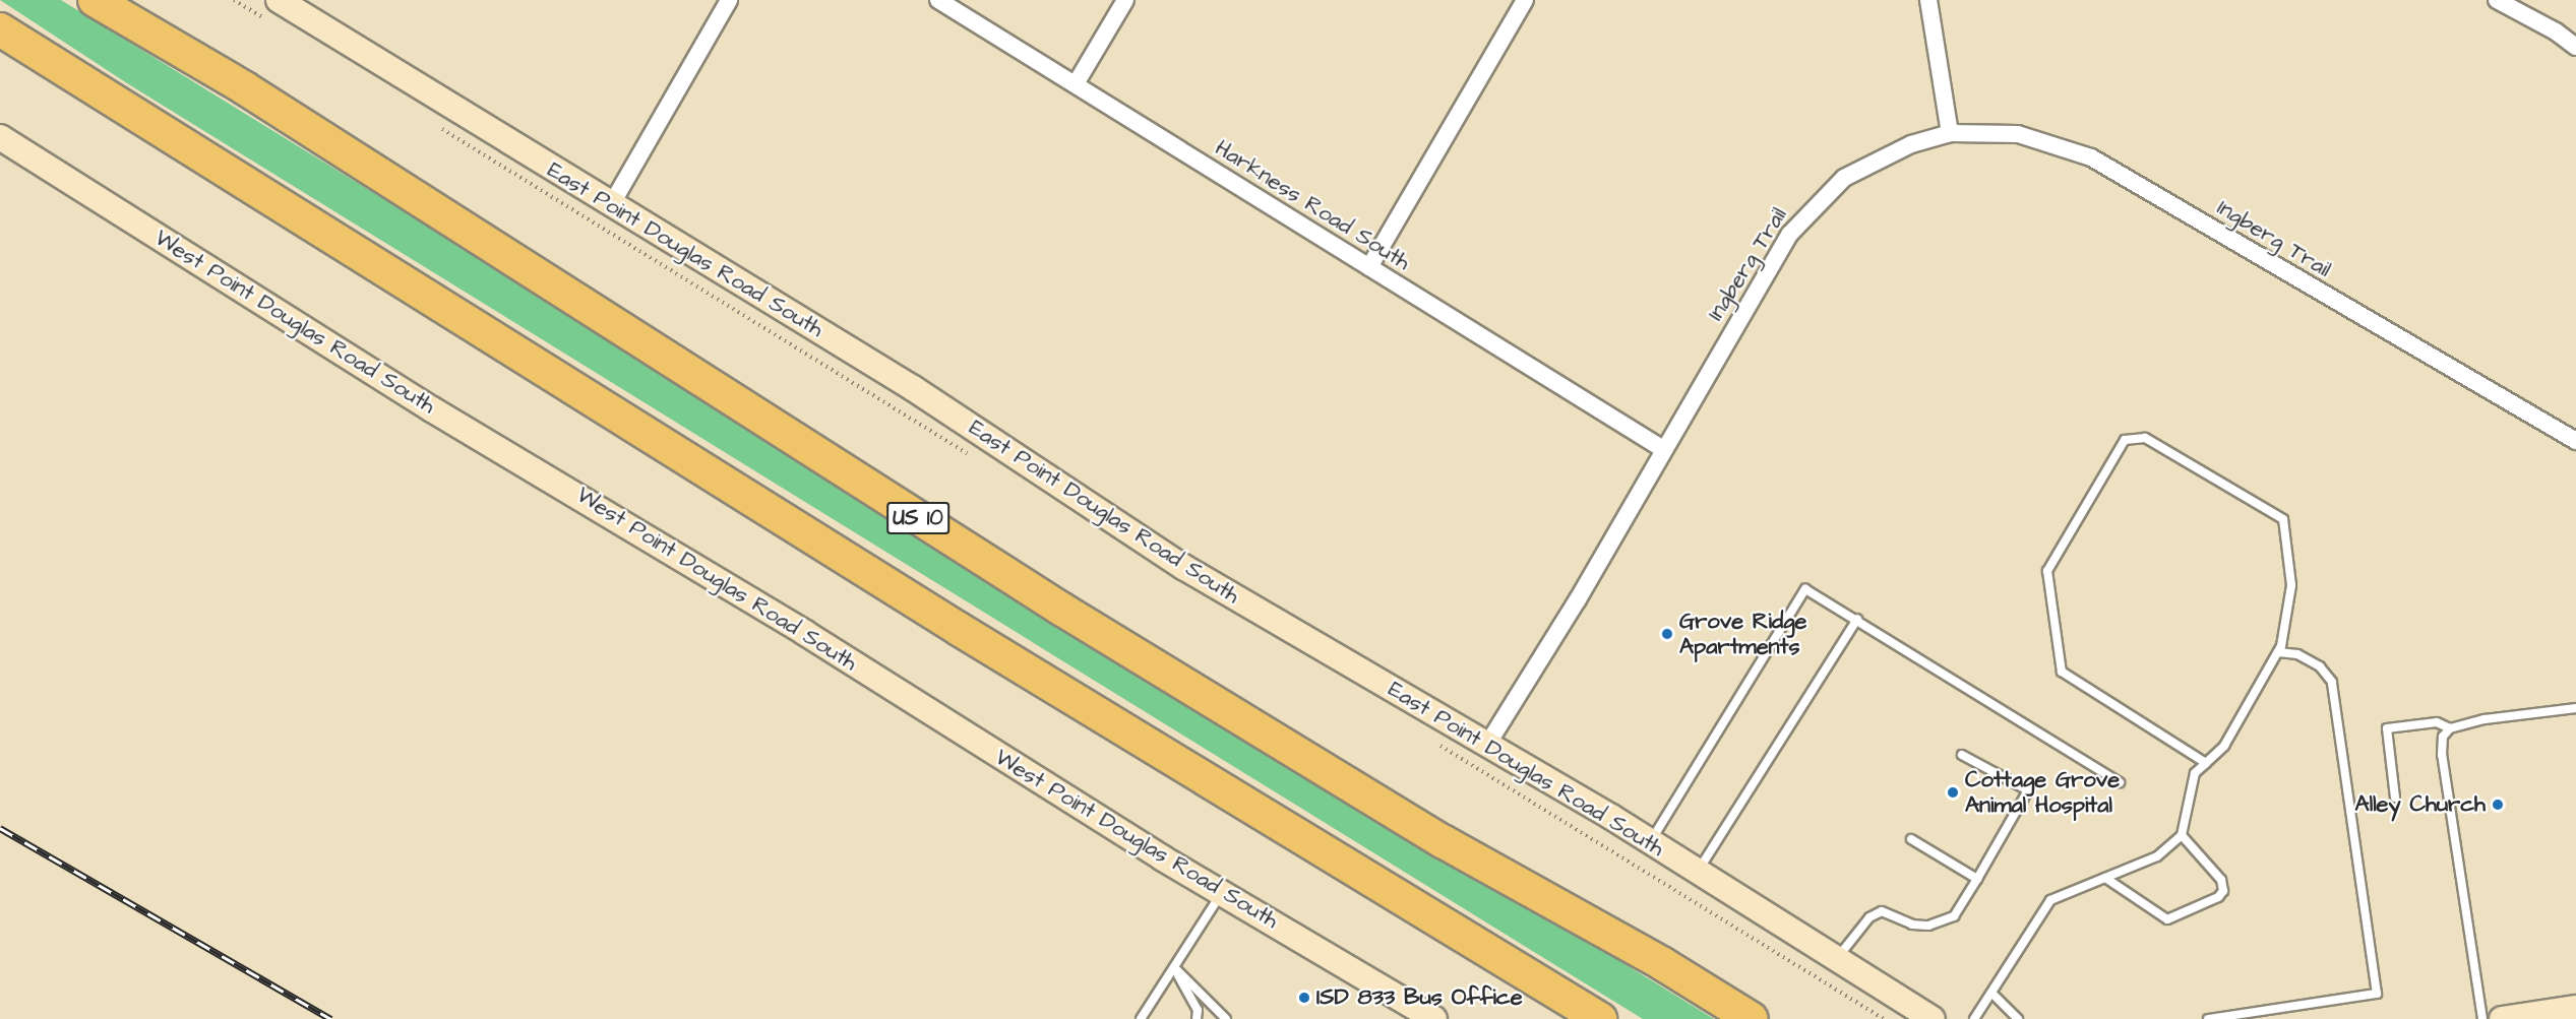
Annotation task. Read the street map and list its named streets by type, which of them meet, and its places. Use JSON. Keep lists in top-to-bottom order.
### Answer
{
  "streets": {
    "highway": ["US 10"],
    "street": [
      "Harkness Road South",
      "Ingberg Trail",
      "East Point Douglas Road South",
      "West Point Douglas Road South"
    ]
  },
  "crossings": [
    ["Harkness Road South", "Ingberg Trail"],
    ["Ingberg Trail", "East Point Douglas Road South"]
  ],
  "places": [
    "Grove Ridge Apartments",
    "Cottage Grove Animal Hospital",
    "Alley Church",
    "ISD 833 Bus Office"
  ]
}
